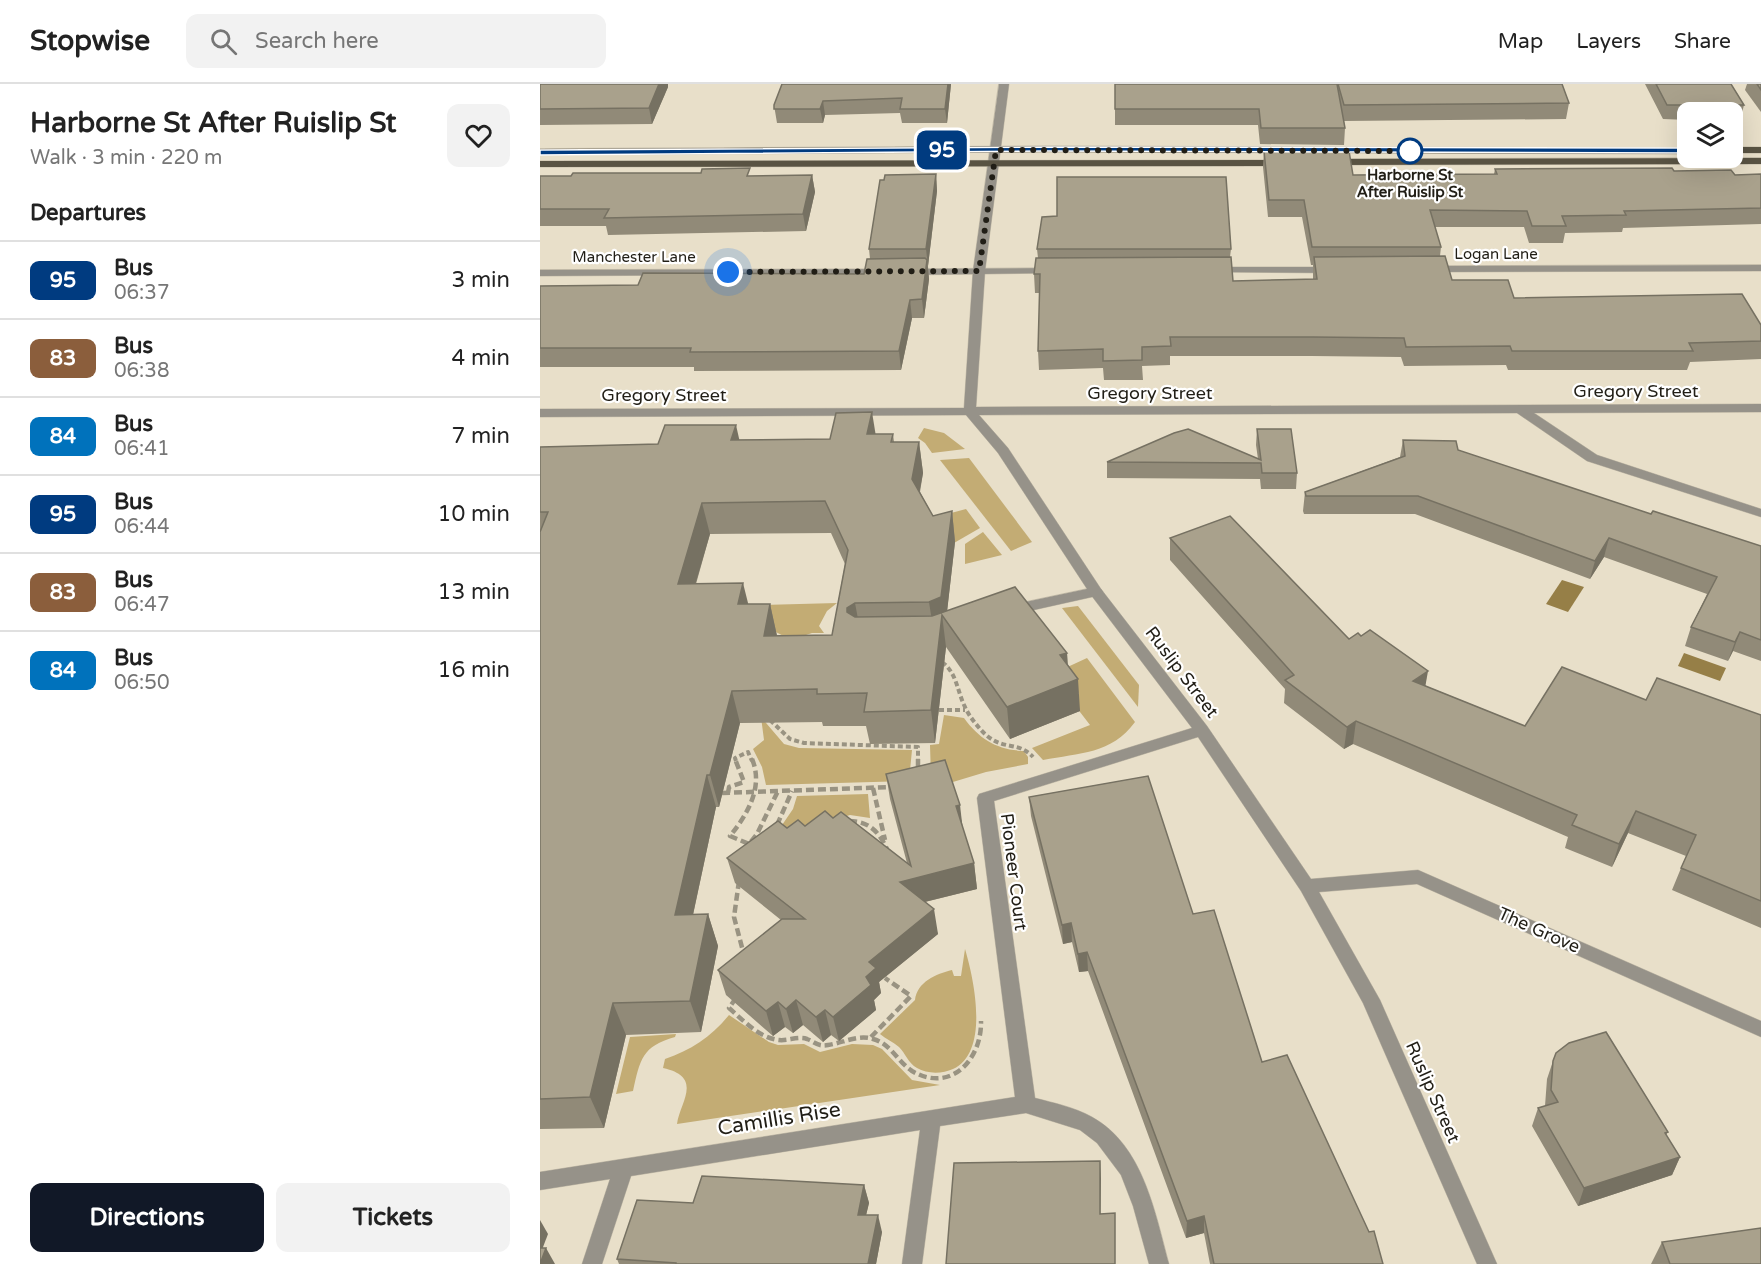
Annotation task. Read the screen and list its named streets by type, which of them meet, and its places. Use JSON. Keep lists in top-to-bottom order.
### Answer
{
  "streets": {
    "street": [
      "Logan Lane",
      "Manchester Lane",
      "Gregory Street",
      "Ruslip Street",
      "Pioneer Court",
      "The Grove",
      "Camillis Rise"
    ]
  },
  "crossings": [
    ["Gregory Street", "Ruslip Street"],
    ["Ruslip Street", "Pioneer Court"],
    ["Ruslip Street", "The Grove"],
    ["Pioneer Court", "Camillis Rise"]
  ],
  "places": ["Harborne St After Ruislip St"],
  "lines": ["bus line 95"],
  "page": {
    "header": "Stopwise",
    "search": "Search here",
    "nav": ["Map", "Layers", "Share"],
    "heading": [
      ["Harborne St After Ruislip St", "Walk · 3 min · 220 m"],
      "Departures"
    ],
    "on_map": "95",
    "list": [
      {
        "mark": "95",
        "name": "Bus",
        "note": "06:37",
        "value": "3 min"
      },
      {
        "mark": "83",
        "name": "Bus",
        "note": "06:38",
        "value": "4 min"
      },
      {
        "mark": "84",
        "name": "Bus",
        "note": "06:41",
        "value": "7 min"
      },
      {
        "mark": "95",
        "name": "Bus",
        "note": "06:44",
        "value": "10 min"
      },
      {
        "mark": "83",
        "name": "Bus",
        "note": "06:47",
        "value": "13 min"
      },
      {
        "mark": "84",
        "name": "Bus",
        "note": "06:50",
        "value": "16 min"
      }
    ],
    "buttons": ["Directions", "Tickets"]
  }
}
